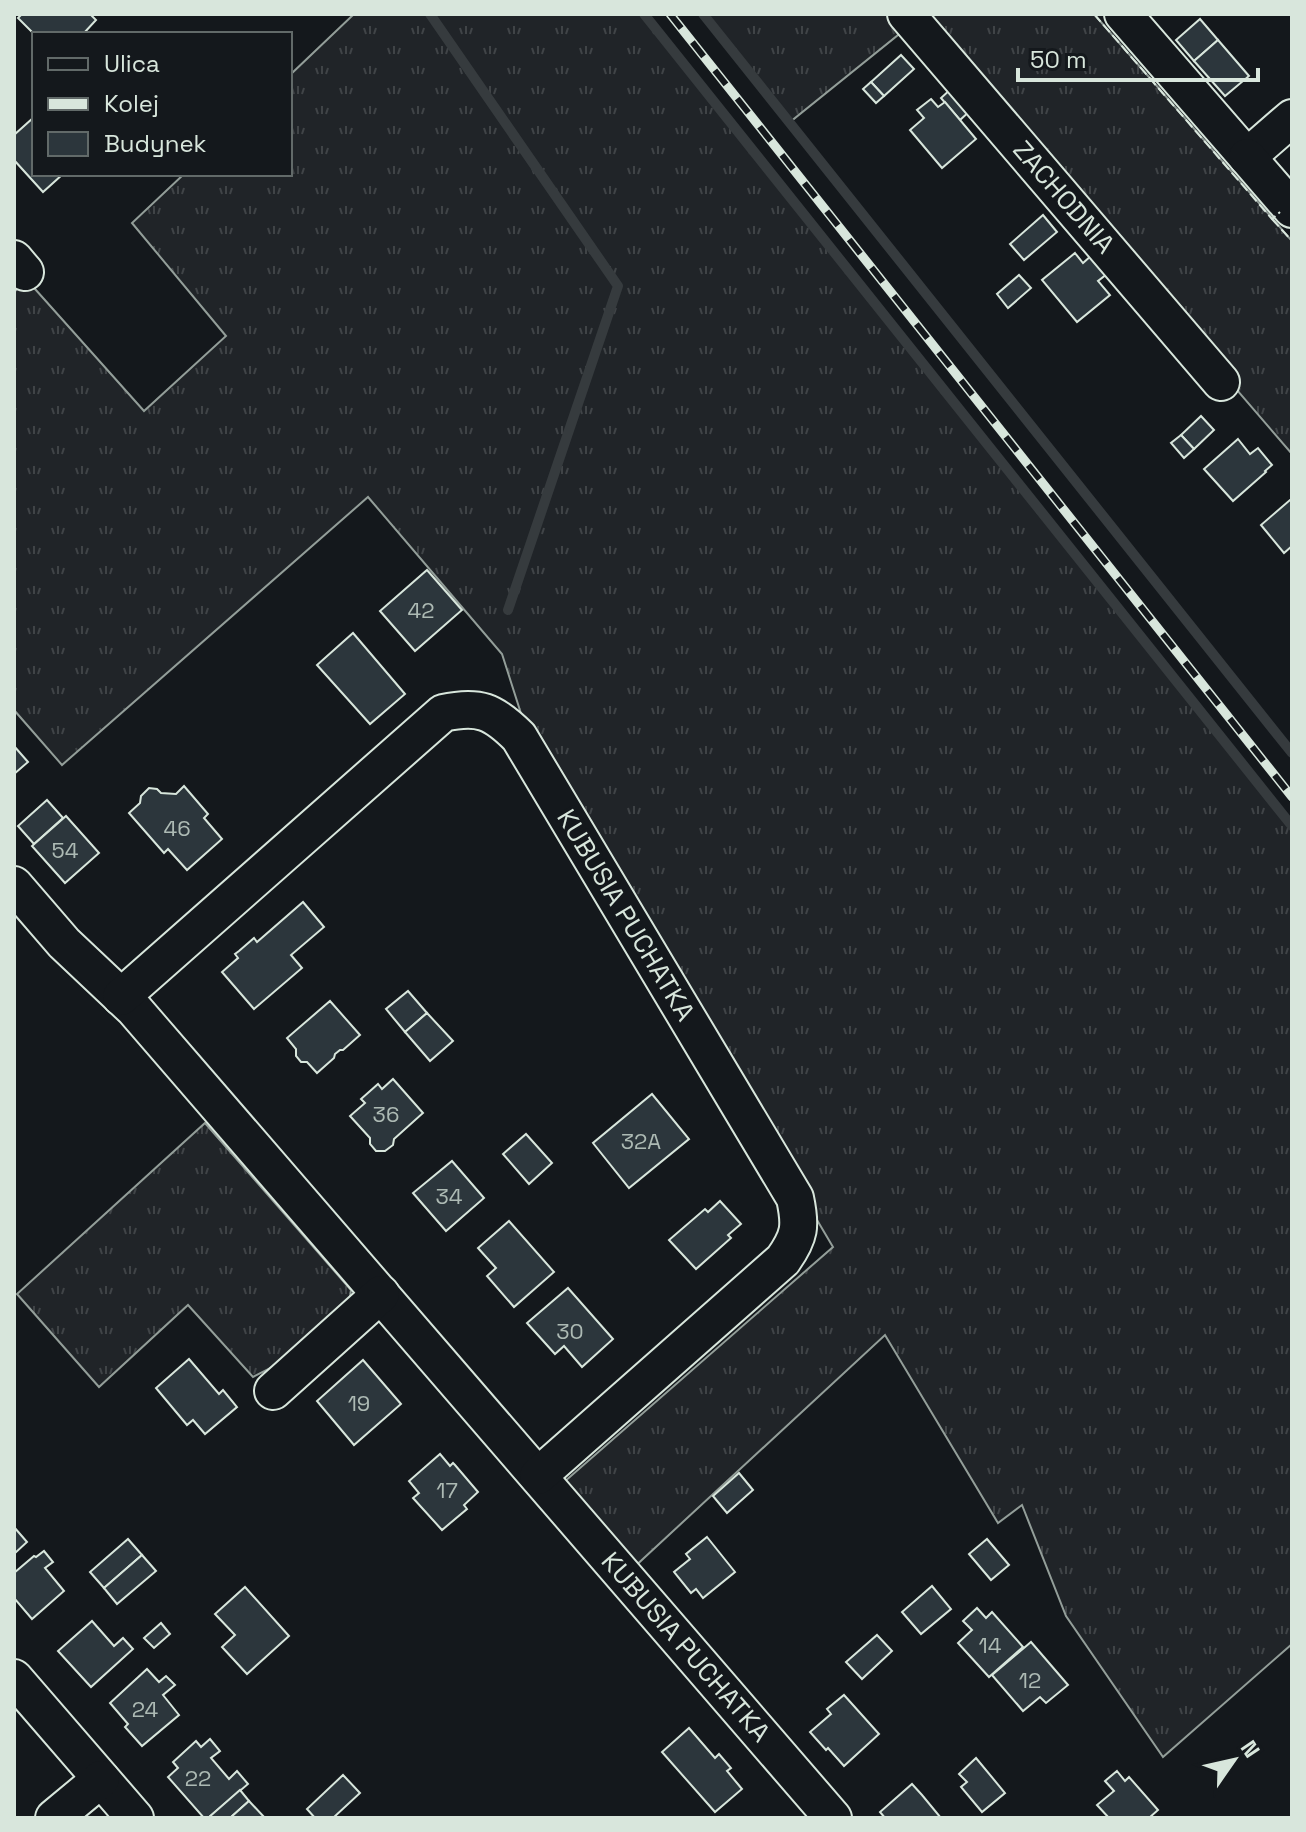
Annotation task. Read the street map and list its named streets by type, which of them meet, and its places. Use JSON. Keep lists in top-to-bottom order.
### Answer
{
  "streets": {
    "street": ["ZACHODNIA", "KUBUSIA PUCHATKA"]
  },
  "house_numbers": [
    "42",
    "46",
    "54",
    "36",
    "32A",
    "34",
    "30",
    "19",
    "17",
    "14",
    "12",
    "24",
    "22"
  ],
  "legend": ["Ulica", "Kolej", "Budynek"],
  "scale_bar": "50 m",
  "north": "top right"
}
